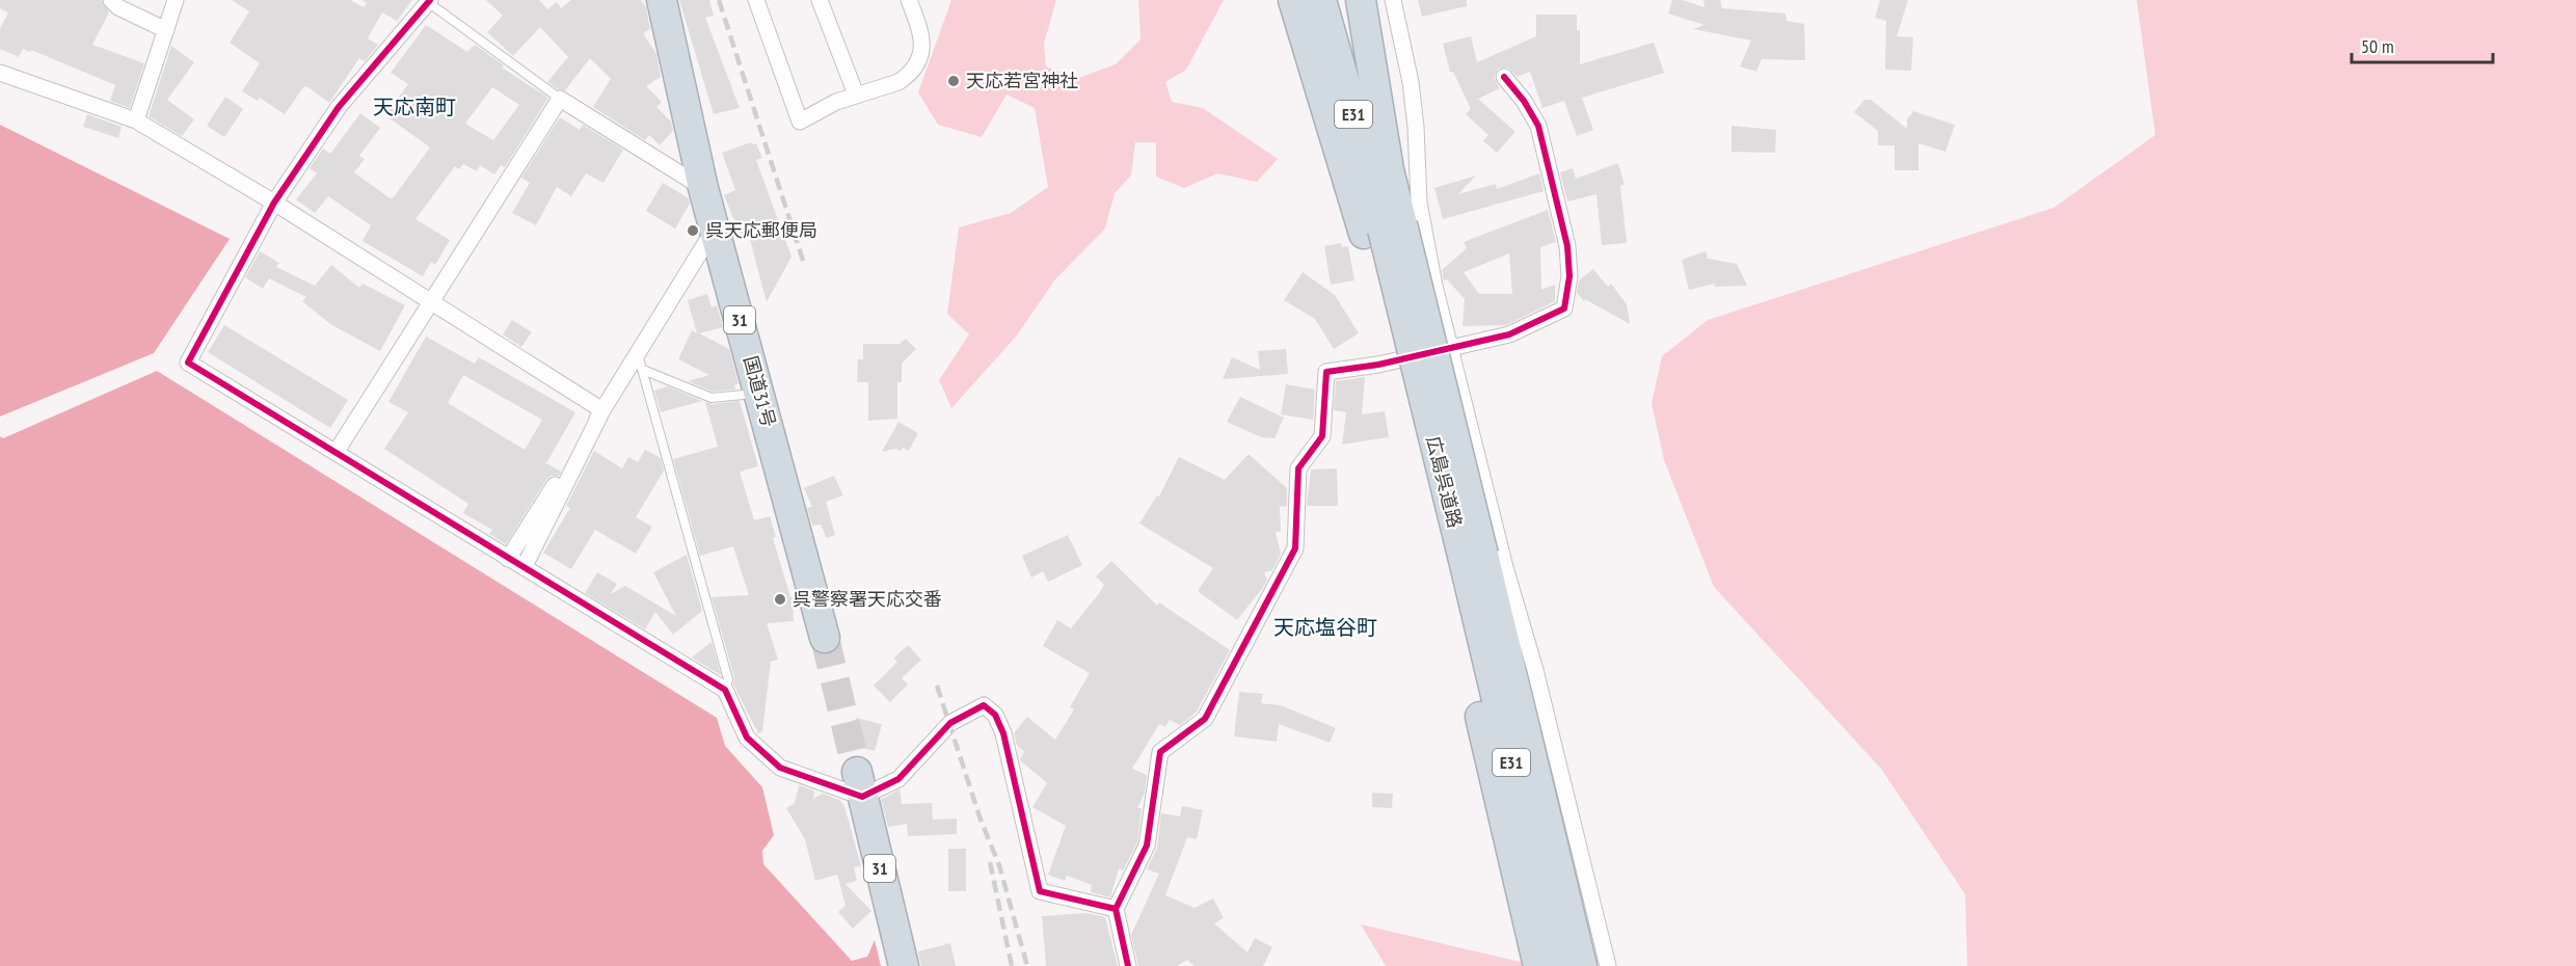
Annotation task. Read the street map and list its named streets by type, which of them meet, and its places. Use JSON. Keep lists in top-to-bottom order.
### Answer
{
  "streets": {
    "highway": ["E31", "31", "国道31号"]
  },
  "districts": ["天応南町", "天応塩谷町"],
  "places": ["天応若宮神社", "呉天応郵便局", "呉警察署天応交番"],
  "scale_bar": "50 m"
}
